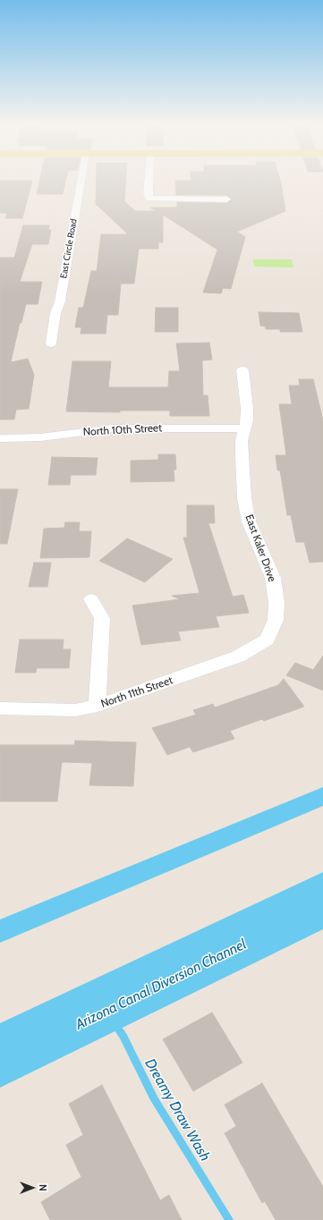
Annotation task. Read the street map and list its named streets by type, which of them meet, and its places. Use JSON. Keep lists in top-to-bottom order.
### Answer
{
  "streets": {
    "street": [
      "East Circle Road",
      "North 10th Street",
      "East Kaler Drive",
      "North 11th Street"
    ]
  },
  "crossings": [
    ["North 10th Street", "East Kaler Drive"],
    ["East Kaler Drive", "North 11th Street"]
  ],
  "water": ["Arizona Canal Diversion Channel", "Dreamy Draw Wash"],
  "north": "right"
}
